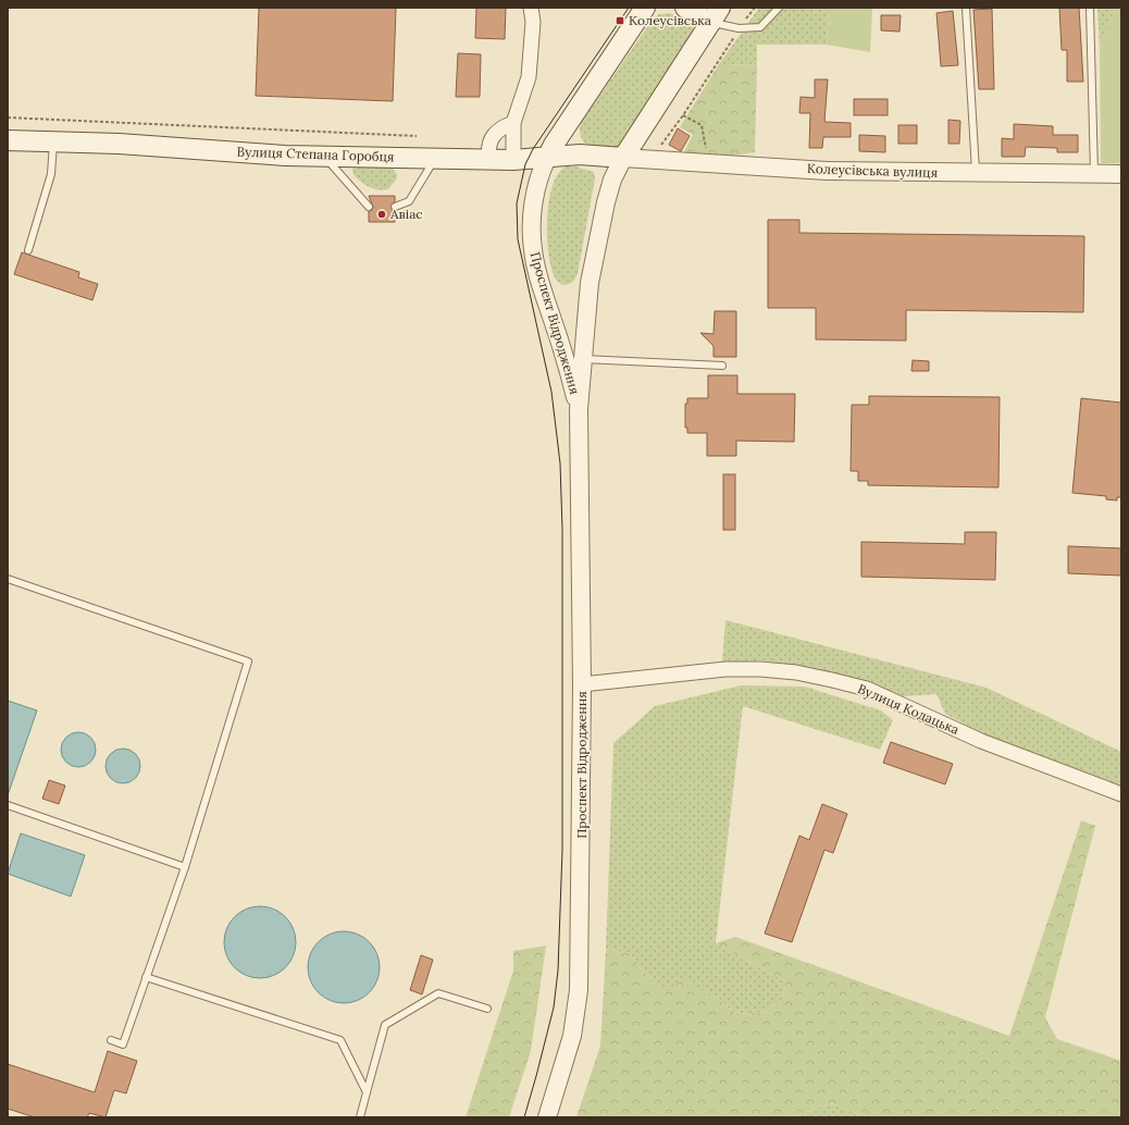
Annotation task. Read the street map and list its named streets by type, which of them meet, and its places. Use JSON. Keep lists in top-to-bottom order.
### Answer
{
  "streets": {
    "main road": ["Вулиця Степана Горобця", "Проспект Відродження"],
    "street": ["Колеусівська вулиця", "Вулиця Кодацька"]
  },
  "crossings": [
    ["Вулиця Степана Горобця", "Колеусівська вулиця"],
    ["Вулиця Степана Горобця", "Проспект Відродження"],
    ["Колеусівська вулиця", "Проспект Відродження"],
    ["Проспект Відродження", "Вулиця Кодацька"]
  ],
  "places": {
    "transit": ["Колеусівська"],
    "other": ["Авіас"]
  }
}
